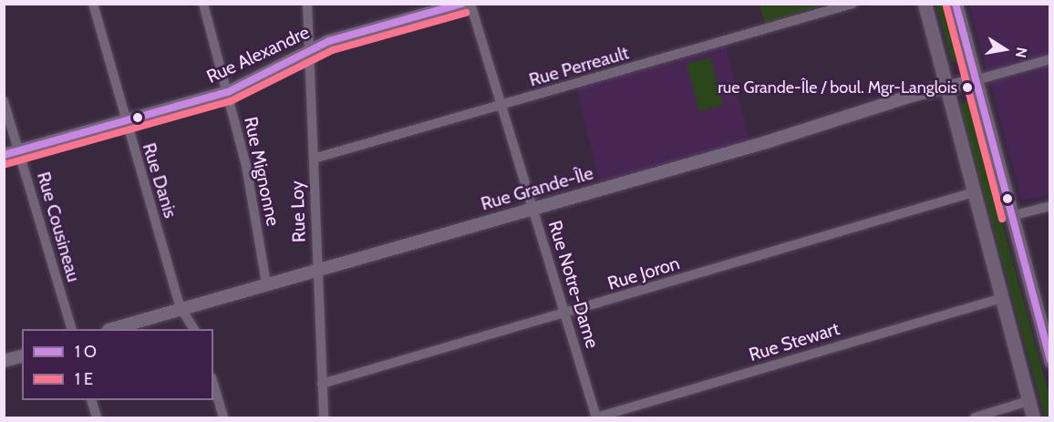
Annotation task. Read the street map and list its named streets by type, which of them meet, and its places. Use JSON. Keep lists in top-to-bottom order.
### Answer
{
  "streets": {
    "main road": ["Rue Alexandre", "Rue Grande-Île"],
    "street": [
      "Rue Perreault",
      "Rue Mignonne",
      "Rue Danis",
      "Rue Loy",
      "Rue Cousineau",
      "Rue Joron",
      "Rue Notre-Dame",
      "Rue Stewart"
    ]
  },
  "crossings": [
    ["Rue Alexandre", "Rue Mignonne"],
    ["Rue Alexandre", "Rue Danis"],
    ["Rue Alexandre", "Rue Loy"],
    ["Rue Alexandre", "Rue Cousineau"],
    ["Rue Perreault", "Rue Loy"],
    ["Rue Perreault", "Rue Notre-Dame"],
    ["Rue Mignonne", "Rue Grande-Île"],
    ["Rue Danis", "Rue Grande-Île"],
    ["Rue Grande-Île", "Rue Loy"],
    ["Rue Grande-Île", "Rue Notre-Dame"],
    ["Rue Loy", "Rue Joron"],
    ["Rue Joron", "Rue Notre-Dame"],
    ["Rue Notre-Dame", "Rue Stewart"]
  ],
  "places": ["rue Grande-Île / boul. Mgr-Langlois"],
  "legend": ["1 O", "1 E"],
  "north": "right"
}
